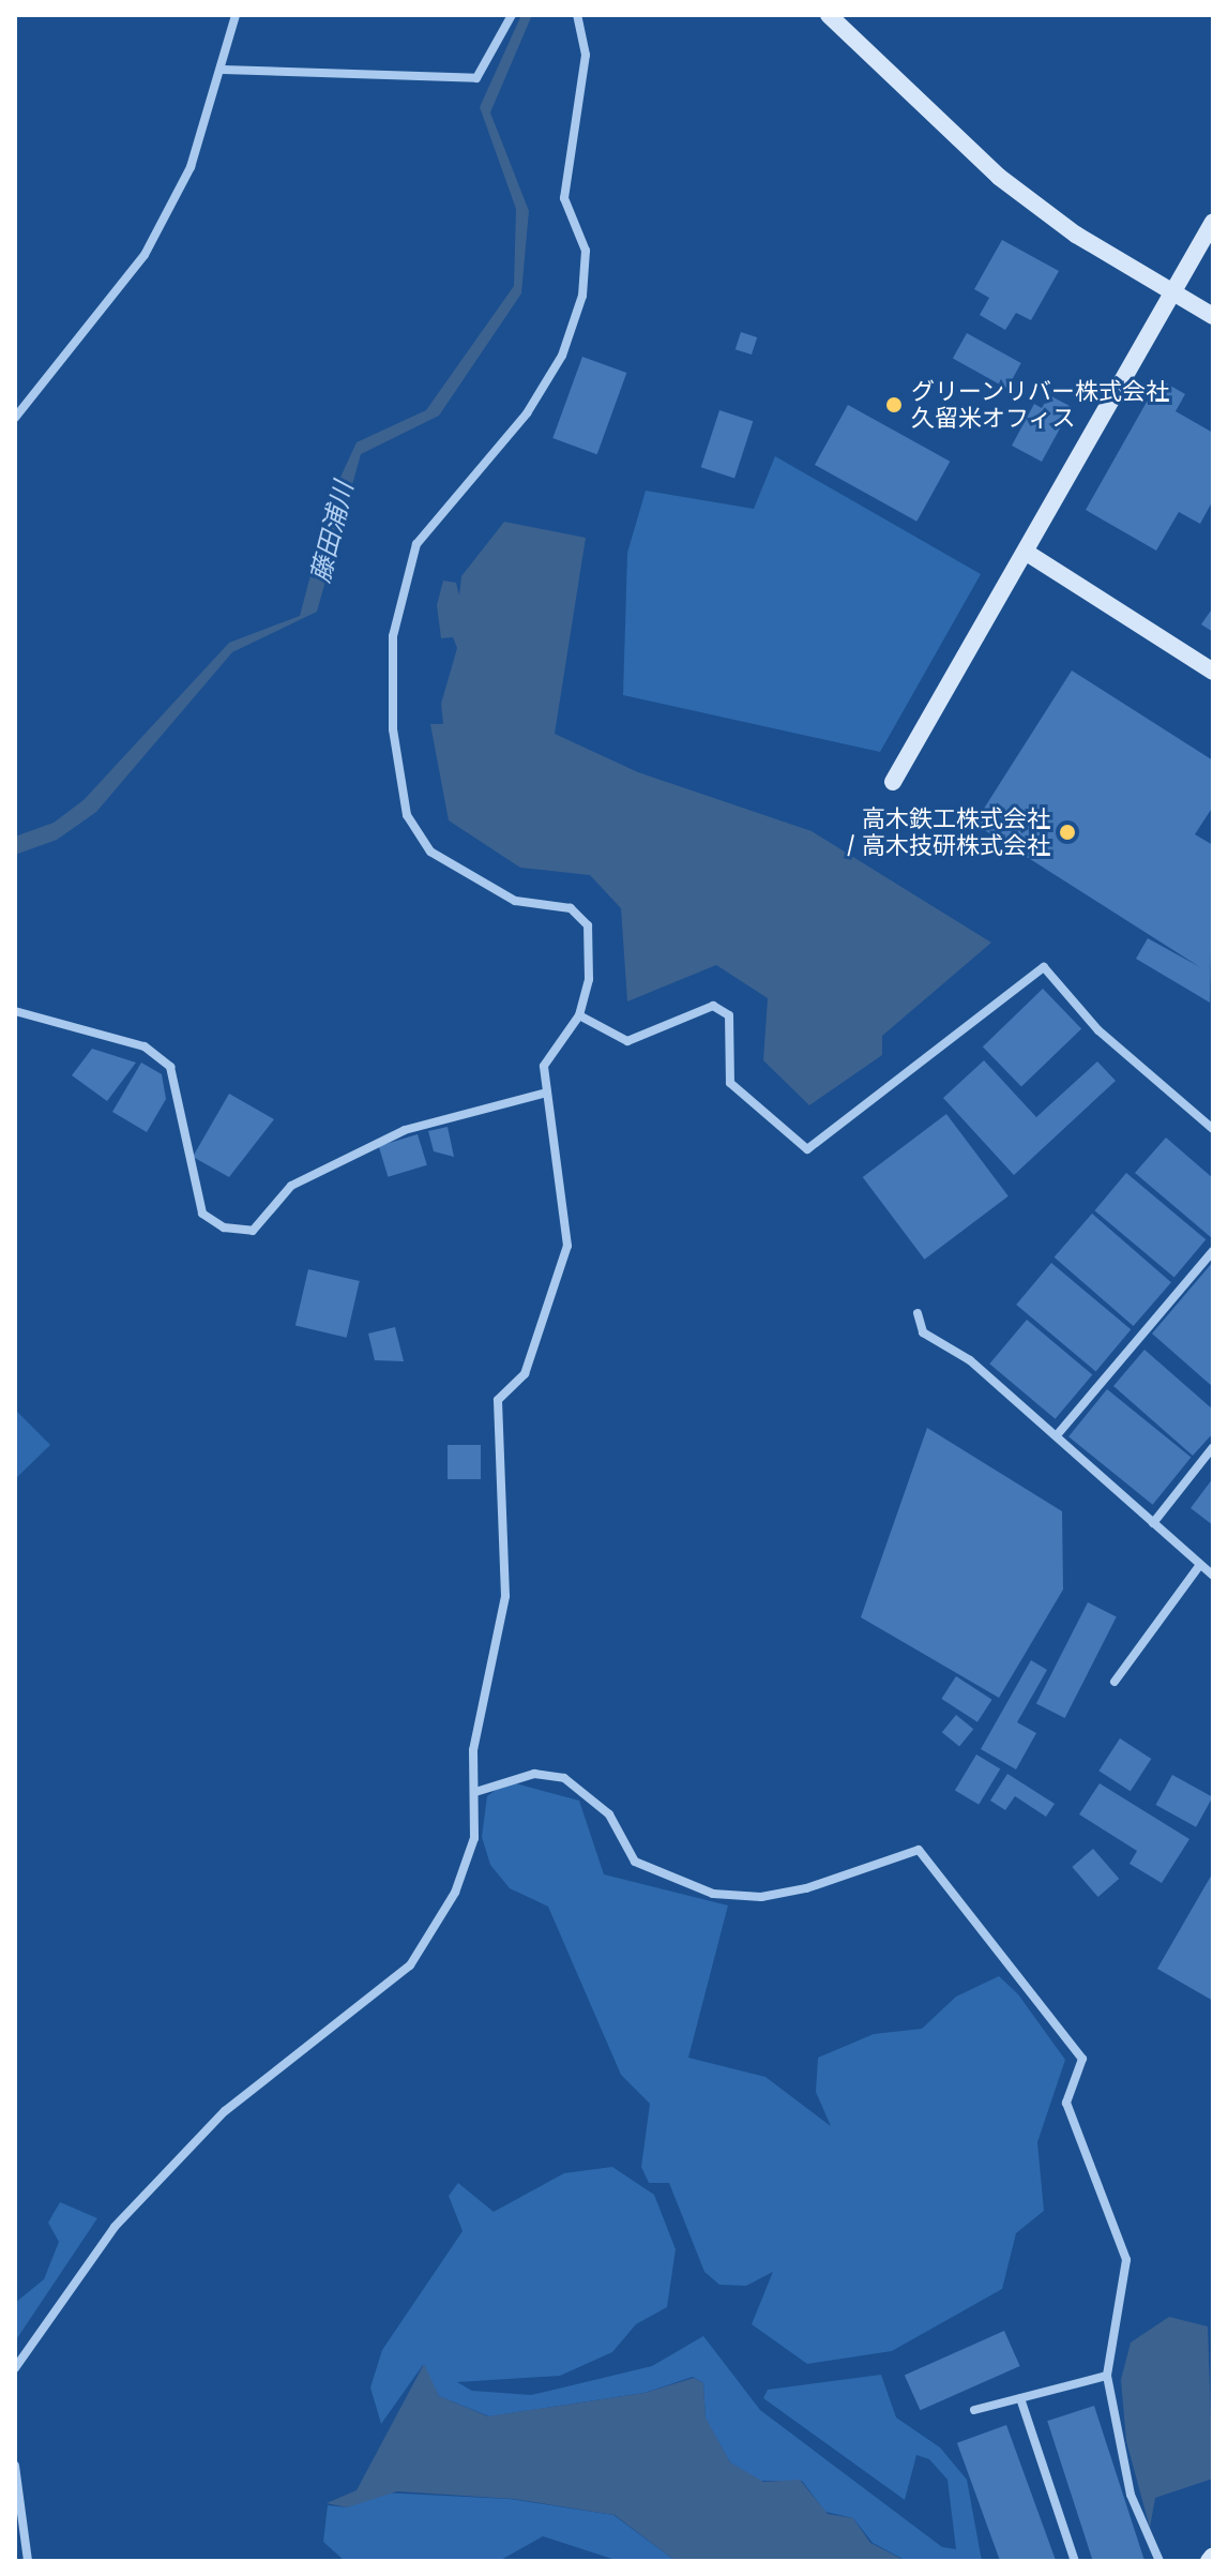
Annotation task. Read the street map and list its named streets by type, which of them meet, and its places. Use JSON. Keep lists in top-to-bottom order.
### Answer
{
  "water": ["藤田浦川"],
  "places": ["グリーンリバー株式会社 久留米オフィス", "高木鉄工株式会社 / 高木技研株式会社"]
}
